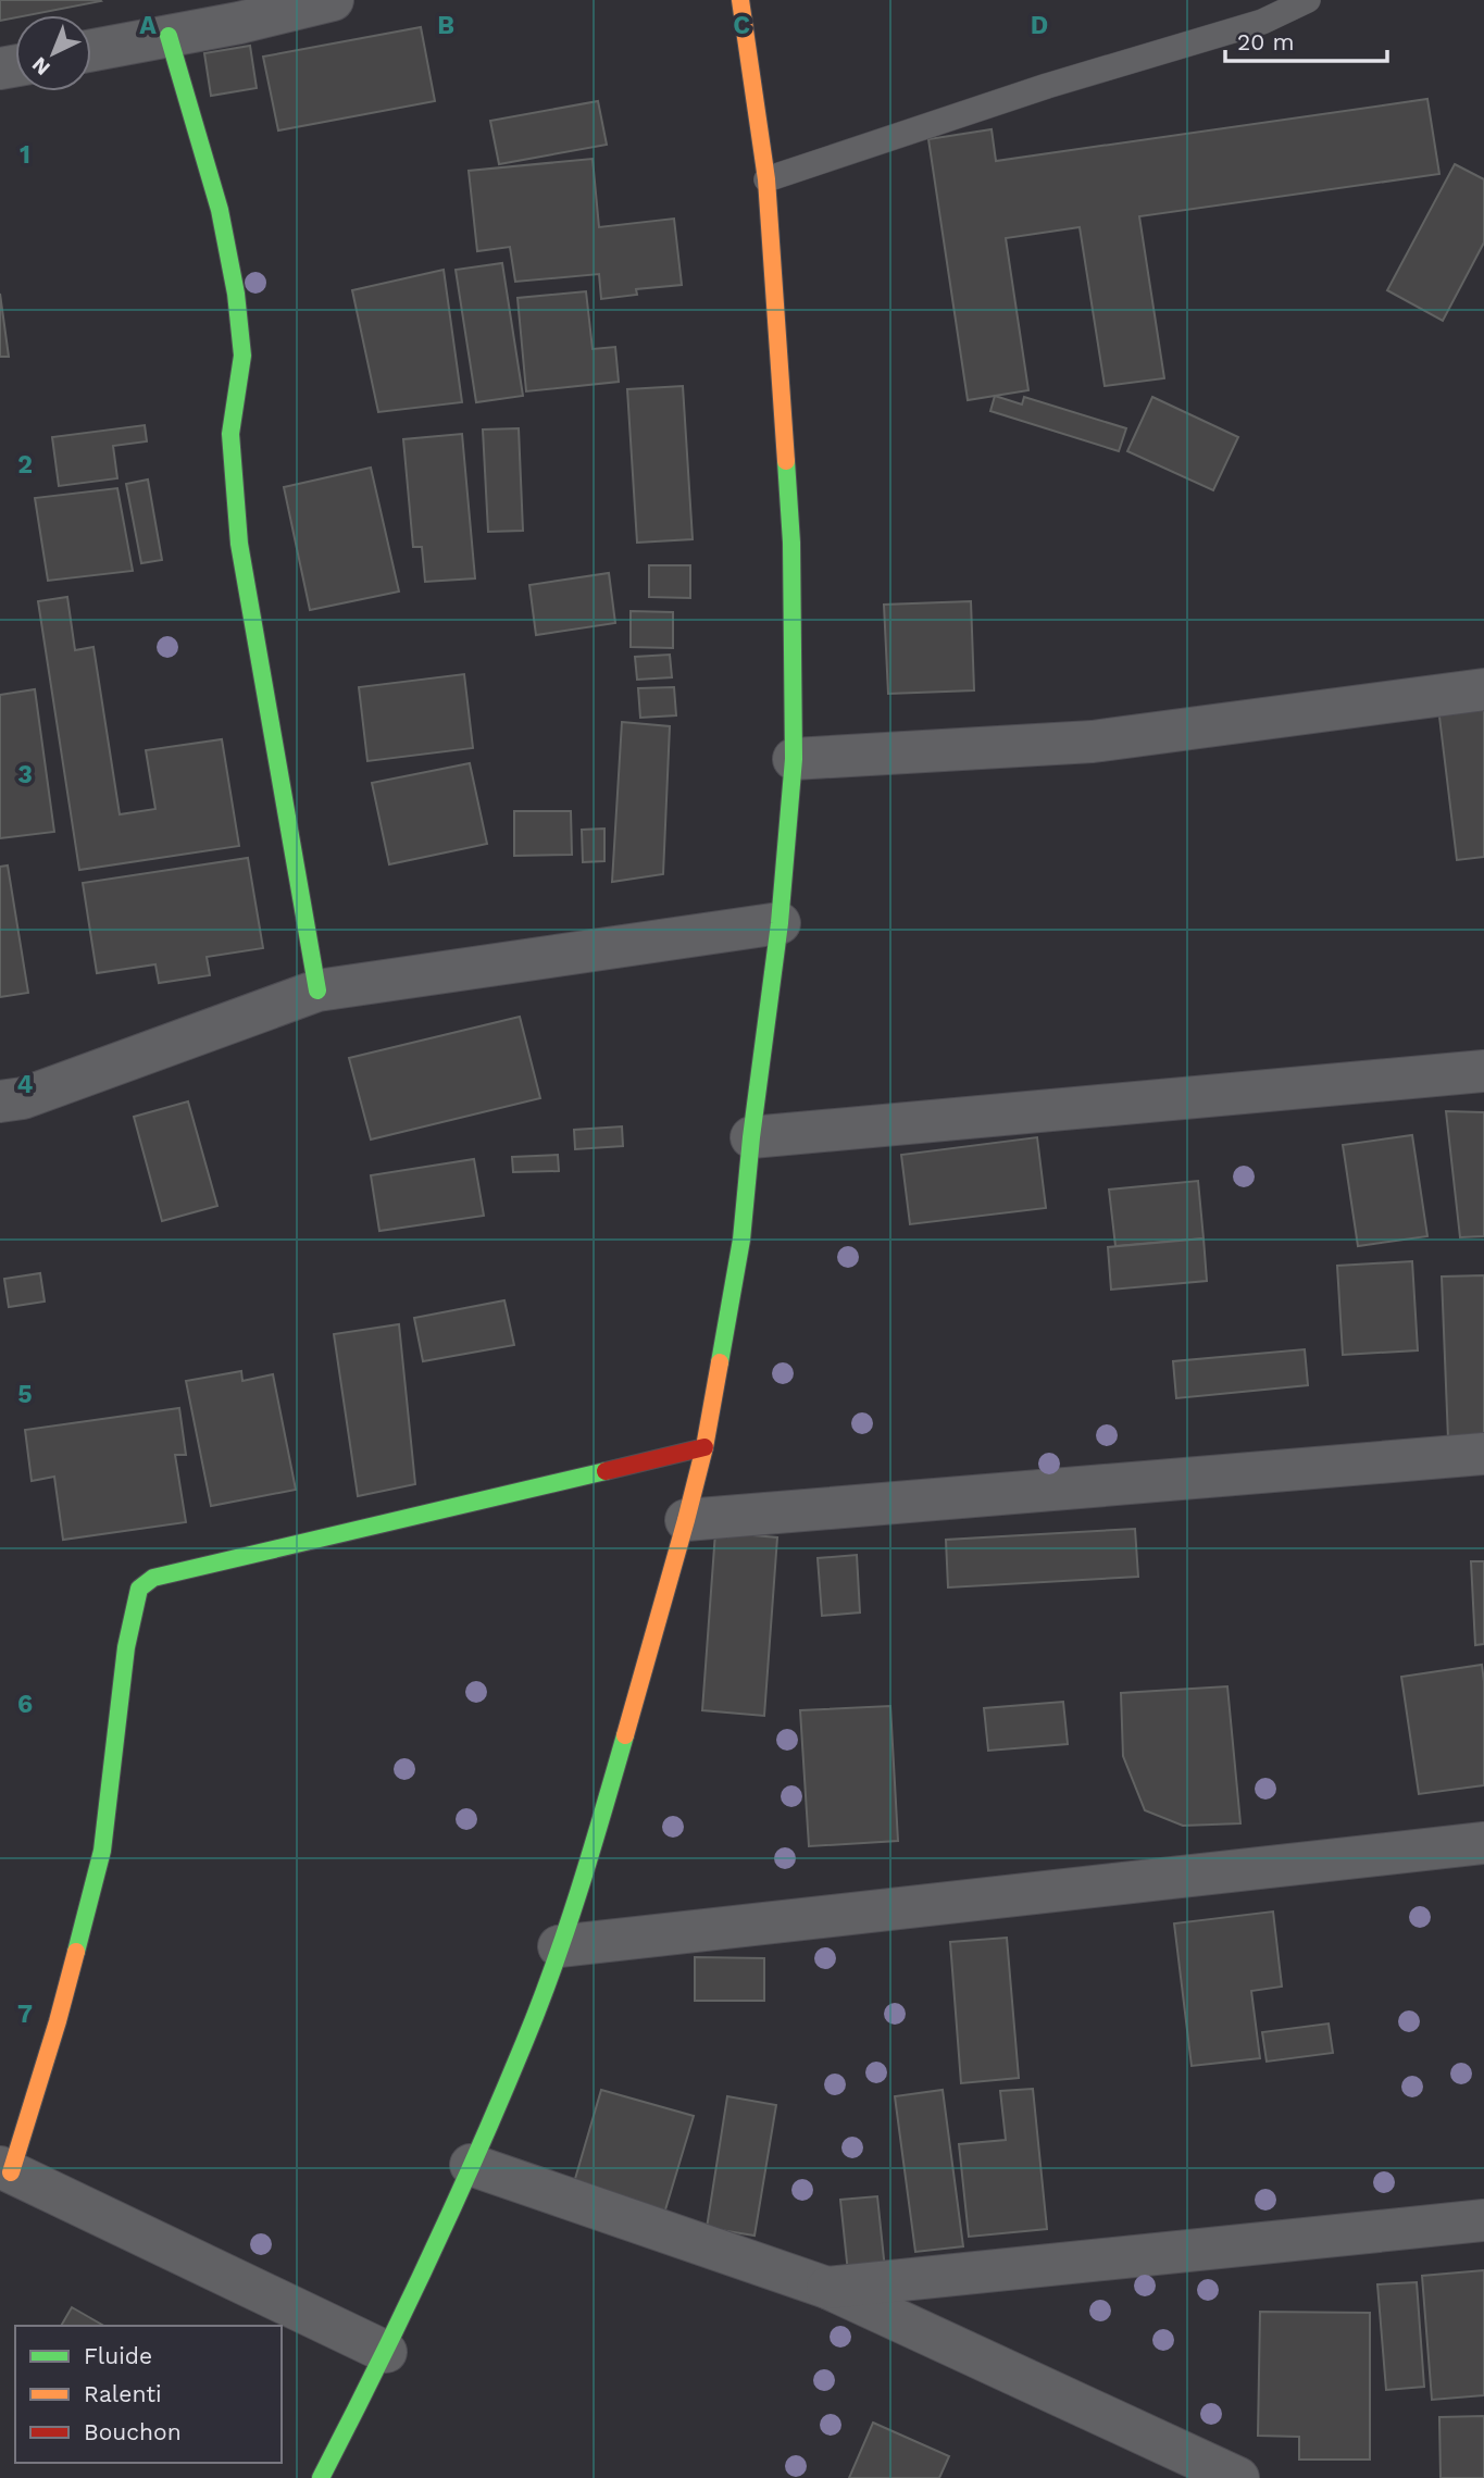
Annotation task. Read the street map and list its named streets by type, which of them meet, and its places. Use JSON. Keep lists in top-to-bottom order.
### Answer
{
  "legend": ["Fluide", "Ralenti", "Bouchon"],
  "scale_bar": "20 m",
  "north": "bottom left",
  "grid": {
    "columns": [
      "A",
      "B",
      "C",
      "D"
    ],
    "rows": [
      "1",
      "2",
      "3",
      "4",
      "5",
      "6",
      "7"
    ]
  }
}
